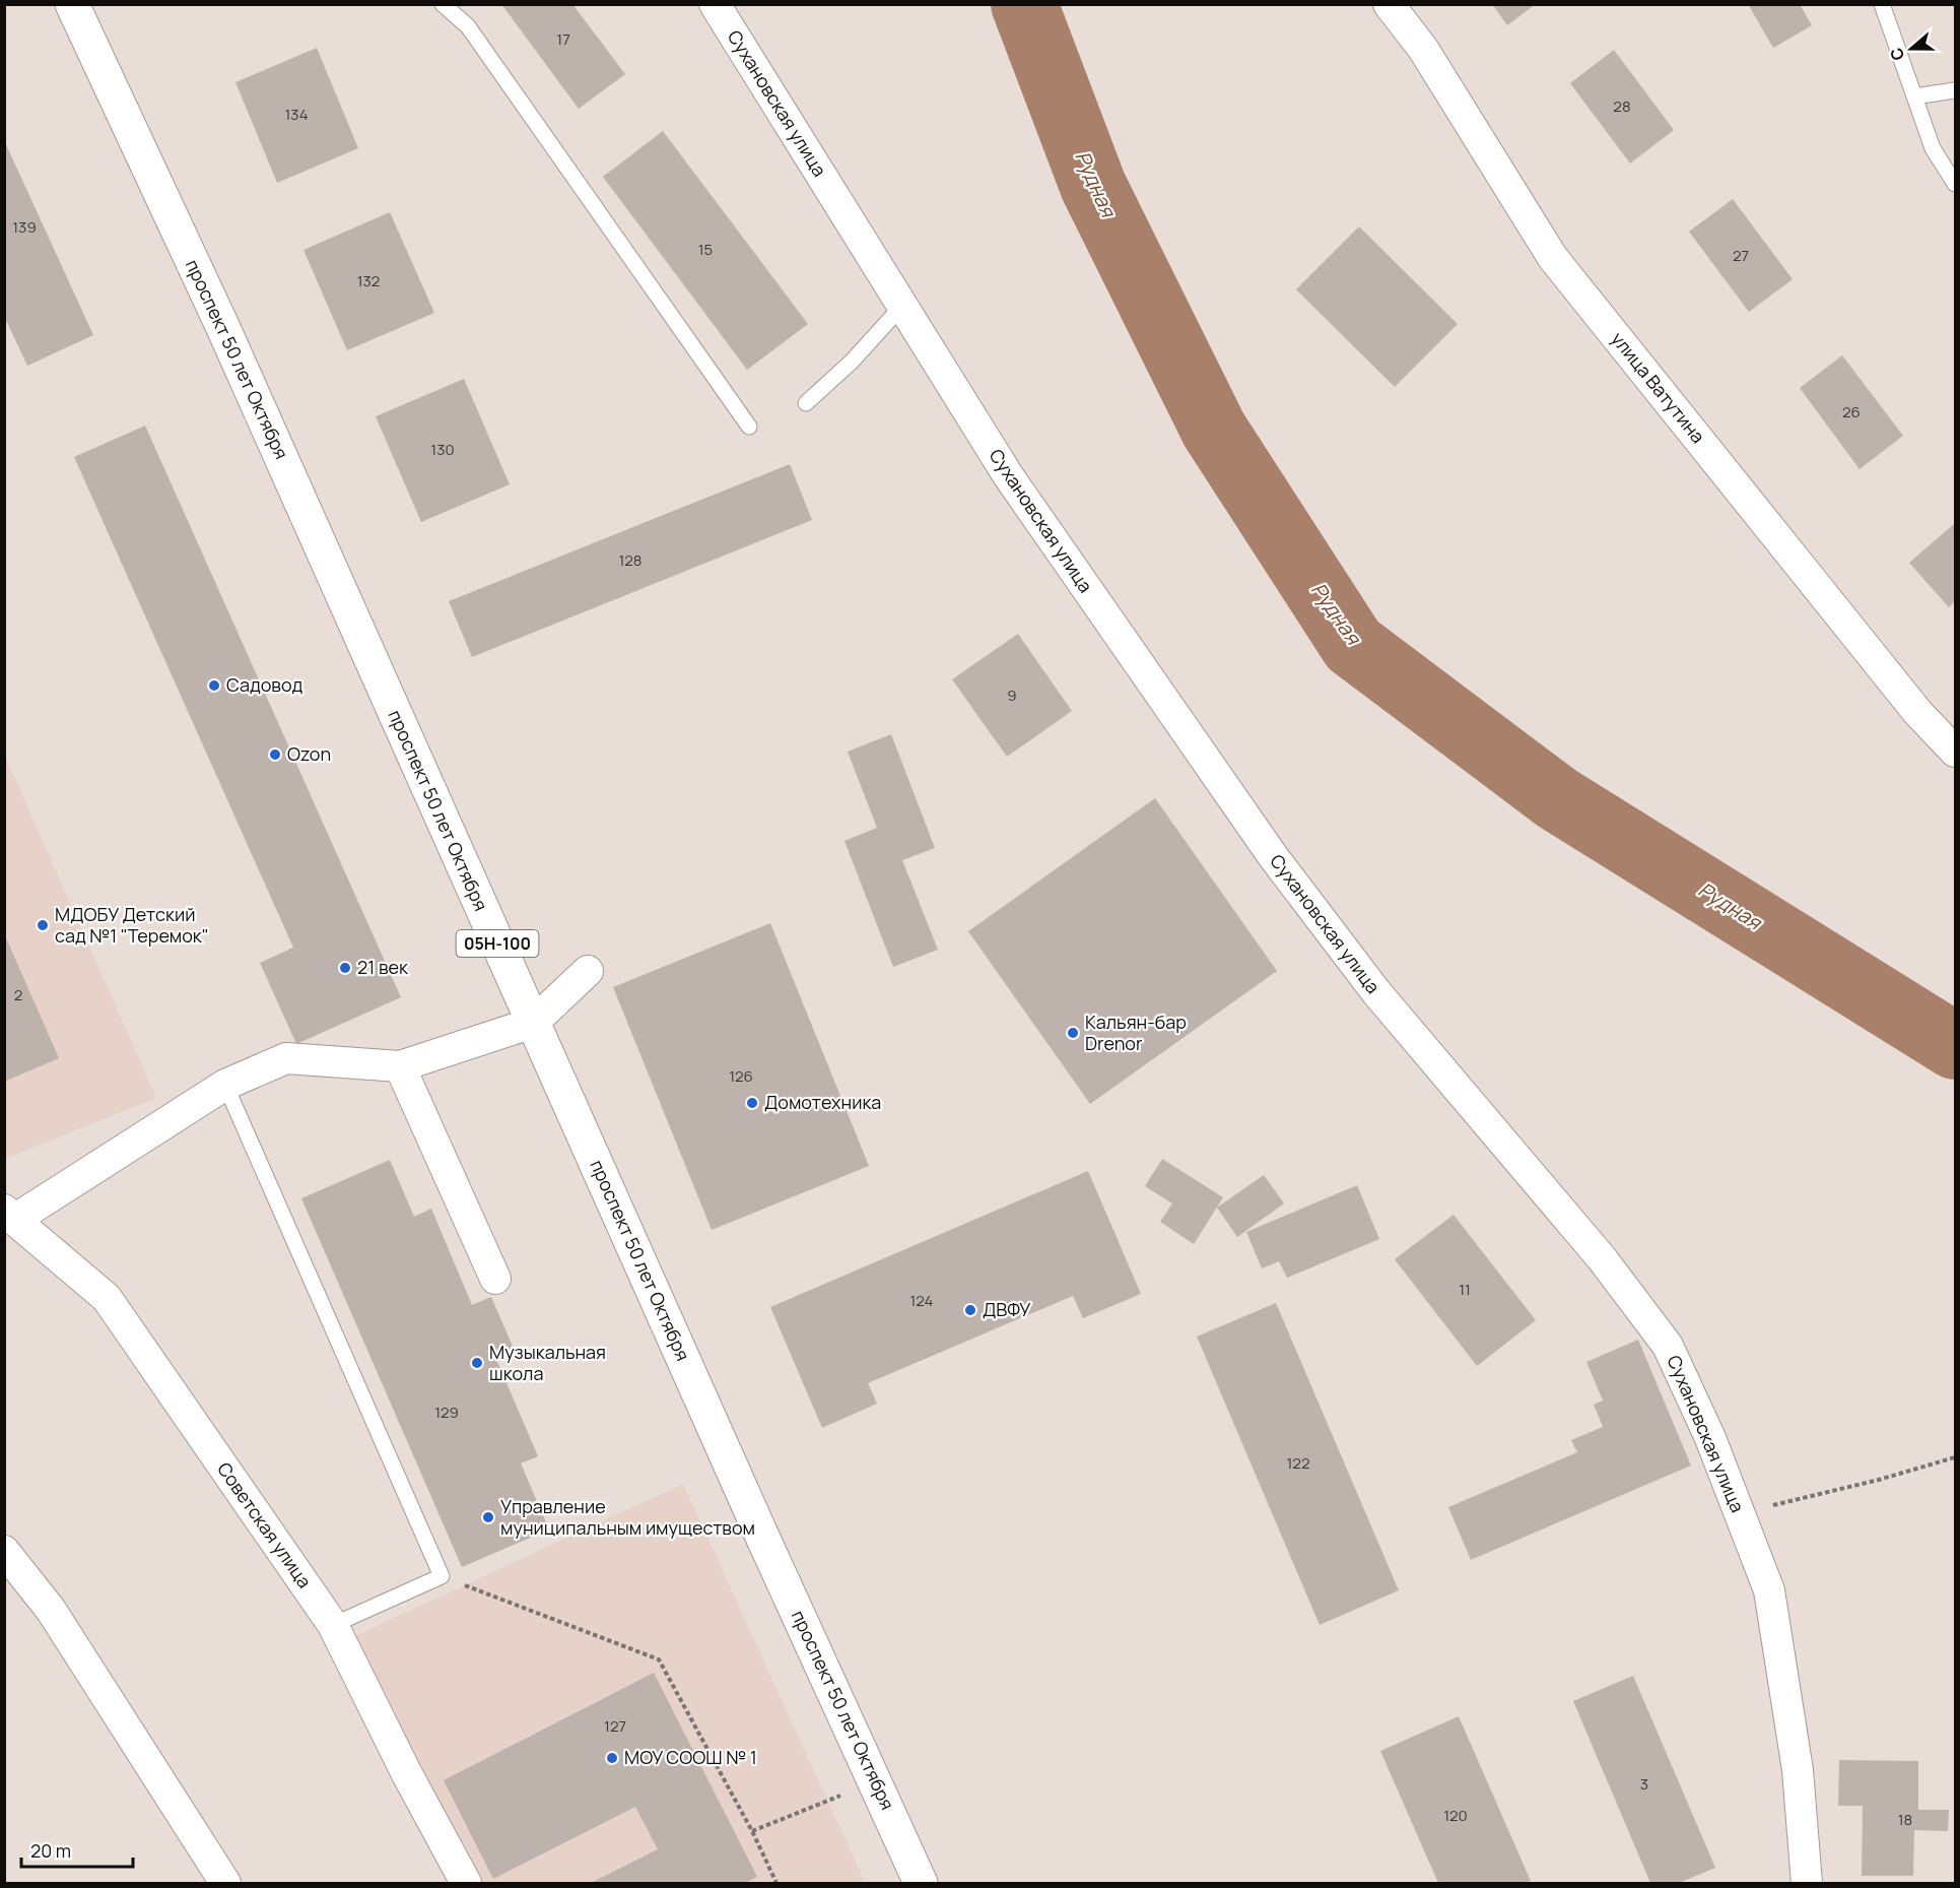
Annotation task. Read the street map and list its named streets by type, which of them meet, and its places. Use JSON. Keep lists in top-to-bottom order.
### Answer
{
  "streets": {
    "main road": ["проспект 50 лет Октября", "05Н-100"],
    "street": ["Сухановская улица", "улица Ватутина", "Советская улица"]
  },
  "water": ["Рудная"],
  "places": [
    "Садовод",
    "Ozon",
    "МДОБУ Детский сад №1 \"Теремок\"",
    "21 век",
    "Кальян-бар Drenor",
    "Домотехника",
    "ДВФУ",
    "Музыкальная школа",
    "Управление муниципальным имуществом",
    "МОУ СООШ № 1"
  ],
  "house_numbers": [
    "17",
    "28",
    "134",
    "139",
    "15",
    "27",
    "132",
    "26",
    "130",
    "128",
    "9",
    "2",
    "126",
    "11",
    "124",
    "129",
    "122",
    "127",
    "3",
    "120",
    "18"
  ],
  "scale_bar": "20 m",
  "north": "left"
}
